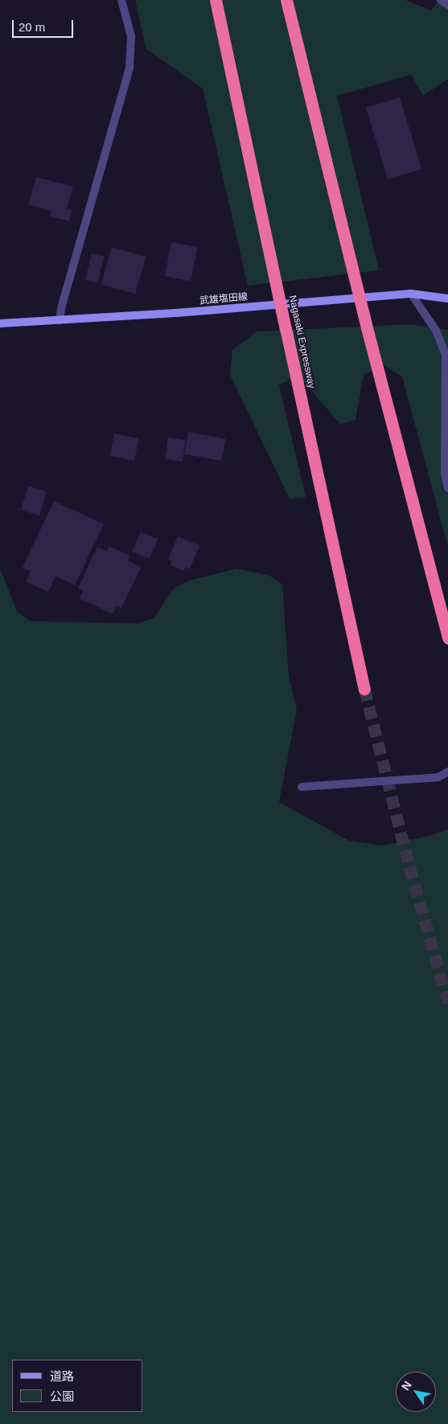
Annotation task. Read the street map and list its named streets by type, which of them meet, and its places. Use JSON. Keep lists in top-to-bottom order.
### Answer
{
  "streets": {
    "highway": ["Nagasaki Expressway"],
    "main road": ["武雄塩田線"]
  },
  "legend": ["道路", "公園"],
  "scale_bar": "20 m",
  "north": "top left"
}
